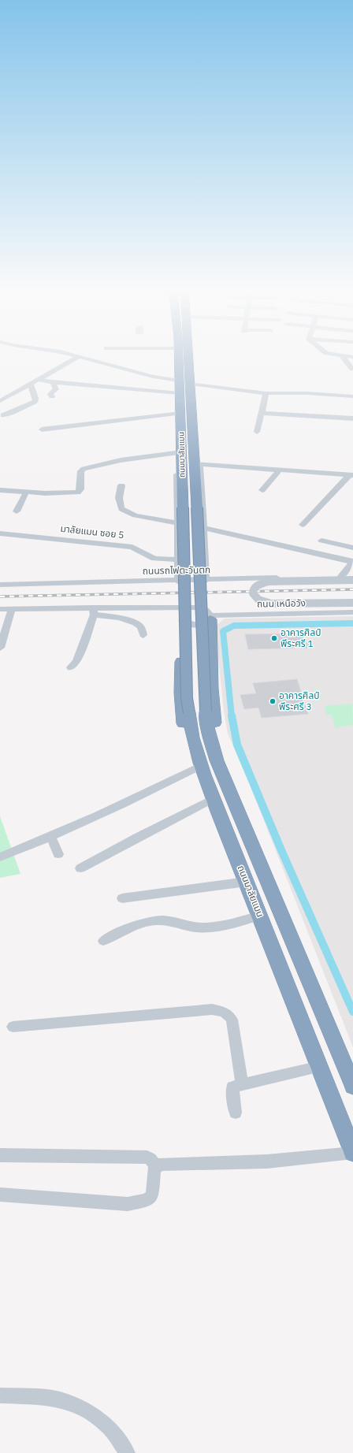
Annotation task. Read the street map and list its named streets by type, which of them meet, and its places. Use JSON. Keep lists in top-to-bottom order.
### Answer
{
  "streets": {
    "highway": ["ถนนมาลัยแมน"],
    "street": ["มาลัยแมน ซอย 5", "ถนนรถไฟตะวันตก", "ถนน เหนือวัง"]
  },
  "places": ["อาคารศิลป์ พีระศรี 1", "อาคารศิลป์ พีระศรี 3"]
}
